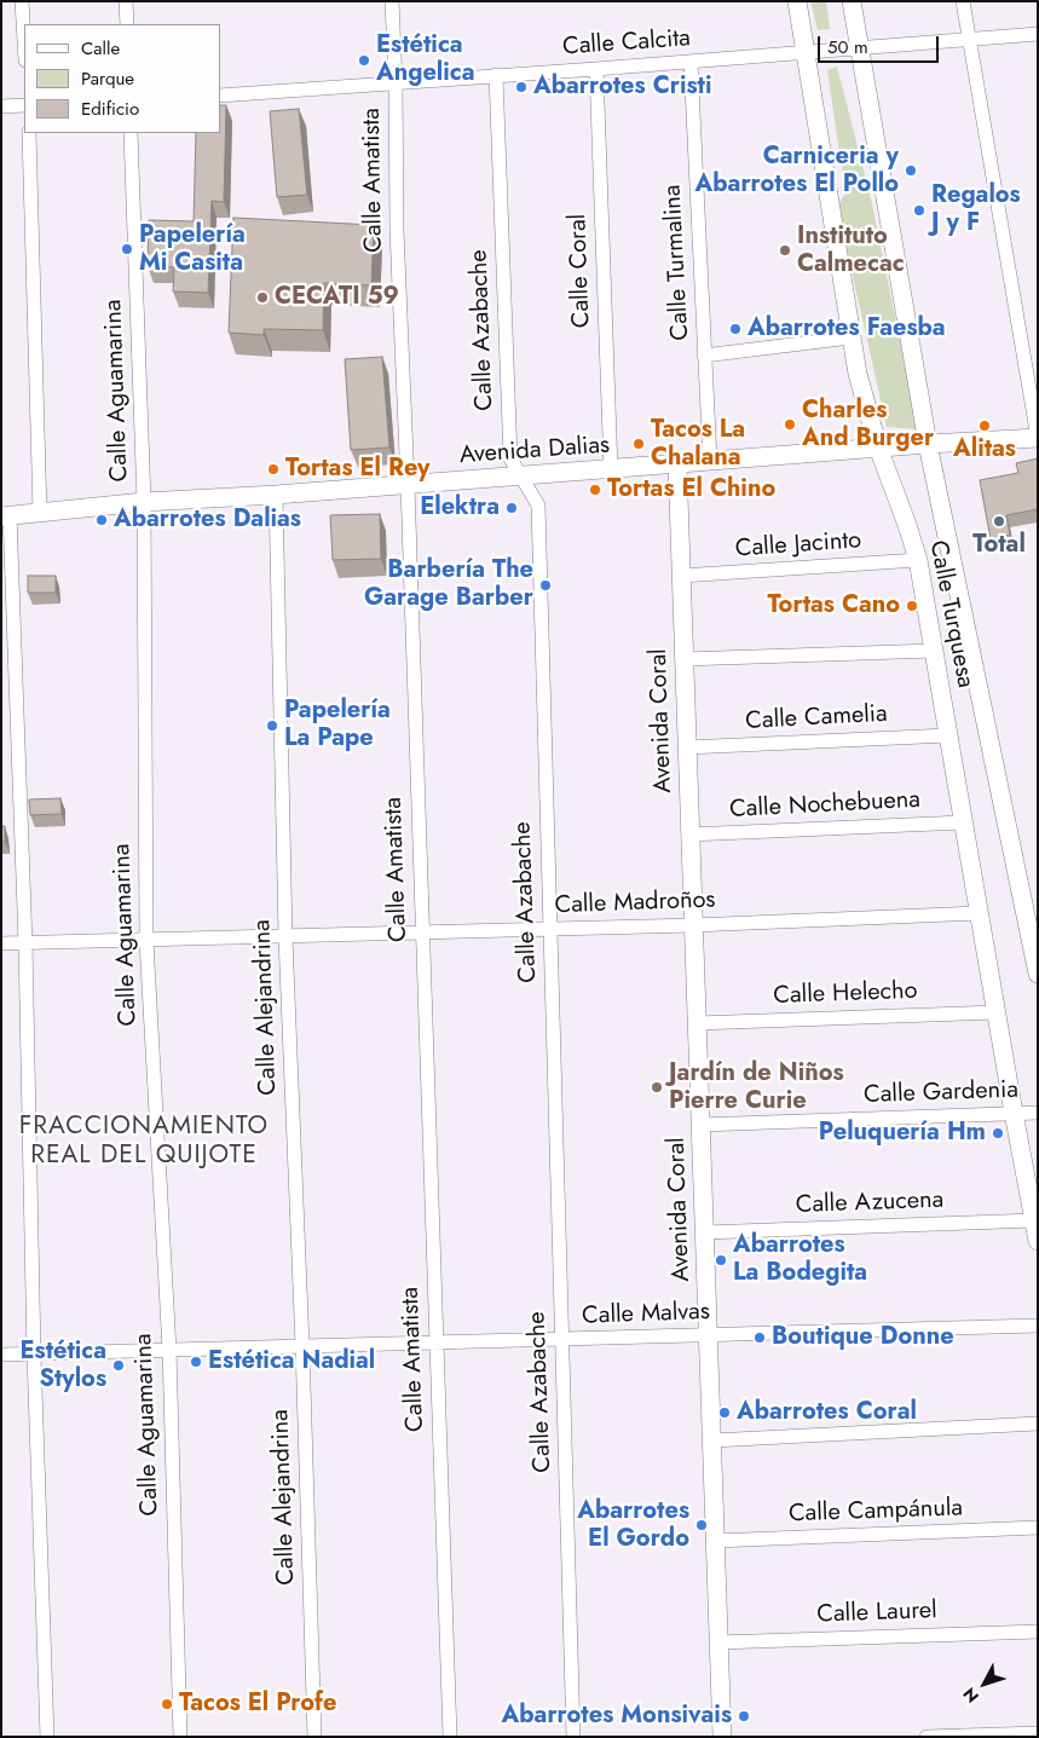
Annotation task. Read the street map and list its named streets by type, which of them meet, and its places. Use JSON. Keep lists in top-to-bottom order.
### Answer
{
  "streets": {
    "street": [
      "Calle Calcita",
      "Calle Amatista",
      "Calle Turmalina",
      "Calle Coral",
      "Calle Azabache",
      "Calle Aguamarina",
      "Avenida Dalias",
      "Calle Jacinto",
      "Calle Turquesa",
      "Calle Camelia",
      "Avenida Coral",
      "Calle Nochebuena",
      "Calle Madroños",
      "Calle Helecho",
      "Calle Alejandrina",
      "Calle Gardenia",
      "Calle Azucena",
      "Calle Malvas",
      "Calle Campánula",
      "Calle Laurel"
    ]
  },
  "crossings": [
    ["Calle Calcita", "Calle Amatista"],
    ["Calle Calcita", "Calle Turmalina"],
    ["Calle Calcita", "Calle Coral"],
    ["Calle Calcita", "Calle Azabache"],
    ["Calle Calcita", "Calle Turquesa"],
    ["Calle Amatista", "Avenida Dalias"],
    ["Calle Amatista", "Calle Madroños"],
    ["Calle Amatista", "Calle Malvas"],
    ["Calle Turmalina", "Avenida Dalias"],
    ["Calle Coral", "Avenida Dalias"],
    ["Calle Azabache", "Avenida Dalias"],
    ["Calle Azabache", "Calle Madroños"],
    ["Calle Azabache", "Calle Malvas"],
    ["Calle Aguamarina", "Avenida Dalias"],
    ["Calle Aguamarina", "Calle Madroños"],
    ["Calle Aguamarina", "Calle Malvas"],
    ["Avenida Dalias", "Calle Turquesa"],
    ["Avenida Dalias", "Avenida Coral"],
    ["Avenida Dalias", "Calle Alejandrina"],
    ["Calle Jacinto", "Calle Turquesa"],
    ["Calle Jacinto", "Avenida Coral"],
    ["Calle Turquesa", "Calle Camelia"],
    ["Calle Turquesa", "Calle Nochebuena"],
    ["Calle Turquesa", "Calle Madroños"],
    ["Calle Turquesa", "Calle Helecho"],
    ["Calle Turquesa", "Calle Gardenia"],
    ["Calle Turquesa", "Calle Azucena"],
    ["Calle Camelia", "Avenida Coral"],
    ["Avenida Coral", "Calle Nochebuena"],
    ["Avenida Coral", "Calle Madroños"],
    ["Avenida Coral", "Calle Helecho"],
    ["Avenida Coral", "Calle Gardenia"],
    ["Avenida Coral", "Calle Azucena"],
    ["Avenida Coral", "Calle Malvas"],
    ["Avenida Coral", "Calle Campánula"],
    ["Avenida Coral", "Calle Laurel"],
    ["Calle Madroños", "Calle Alejandrina"],
    ["Calle Alejandrina", "Calle Malvas"]
  ],
  "districts": ["FRACCIONAMIENTO REAL DEL QUIJOTE"],
  "places": [
    "Estética Angelica",
    "Abarrotes Cristi",
    "Carniceria y Abarrotes El Pollo",
    "Regalos J y F",
    "Papelería Mi Casita",
    "Instituto Calmecac",
    "CECATI 59",
    "Abarrotes Faesba",
    "Charles And Burger",
    "Alitas",
    "Tacos La Chalana",
    "Tortas El Rey",
    "Tortas El Chino",
    "Elektra",
    "Abarrotes Dalias",
    "Total",
    "Barbería The Garage Barber",
    "Tortas Cano",
    "Papelería La Pape",
    "Jardín de Niños Pierre Curie",
    "Peluquería Hm",
    "Abarrotes La Bodegita",
    "Boutique Donne",
    "Estética Nadial",
    "Estética Stylos",
    "Abarrotes Coral",
    "Abarrotes El Gordo",
    "Tacos El Profe",
    "Abarrotes Monsivais"
  ],
  "legend": ["Calle", "Parque", "Edificio"],
  "scale_bar": "50 m",
  "north": "bottom left"
}
